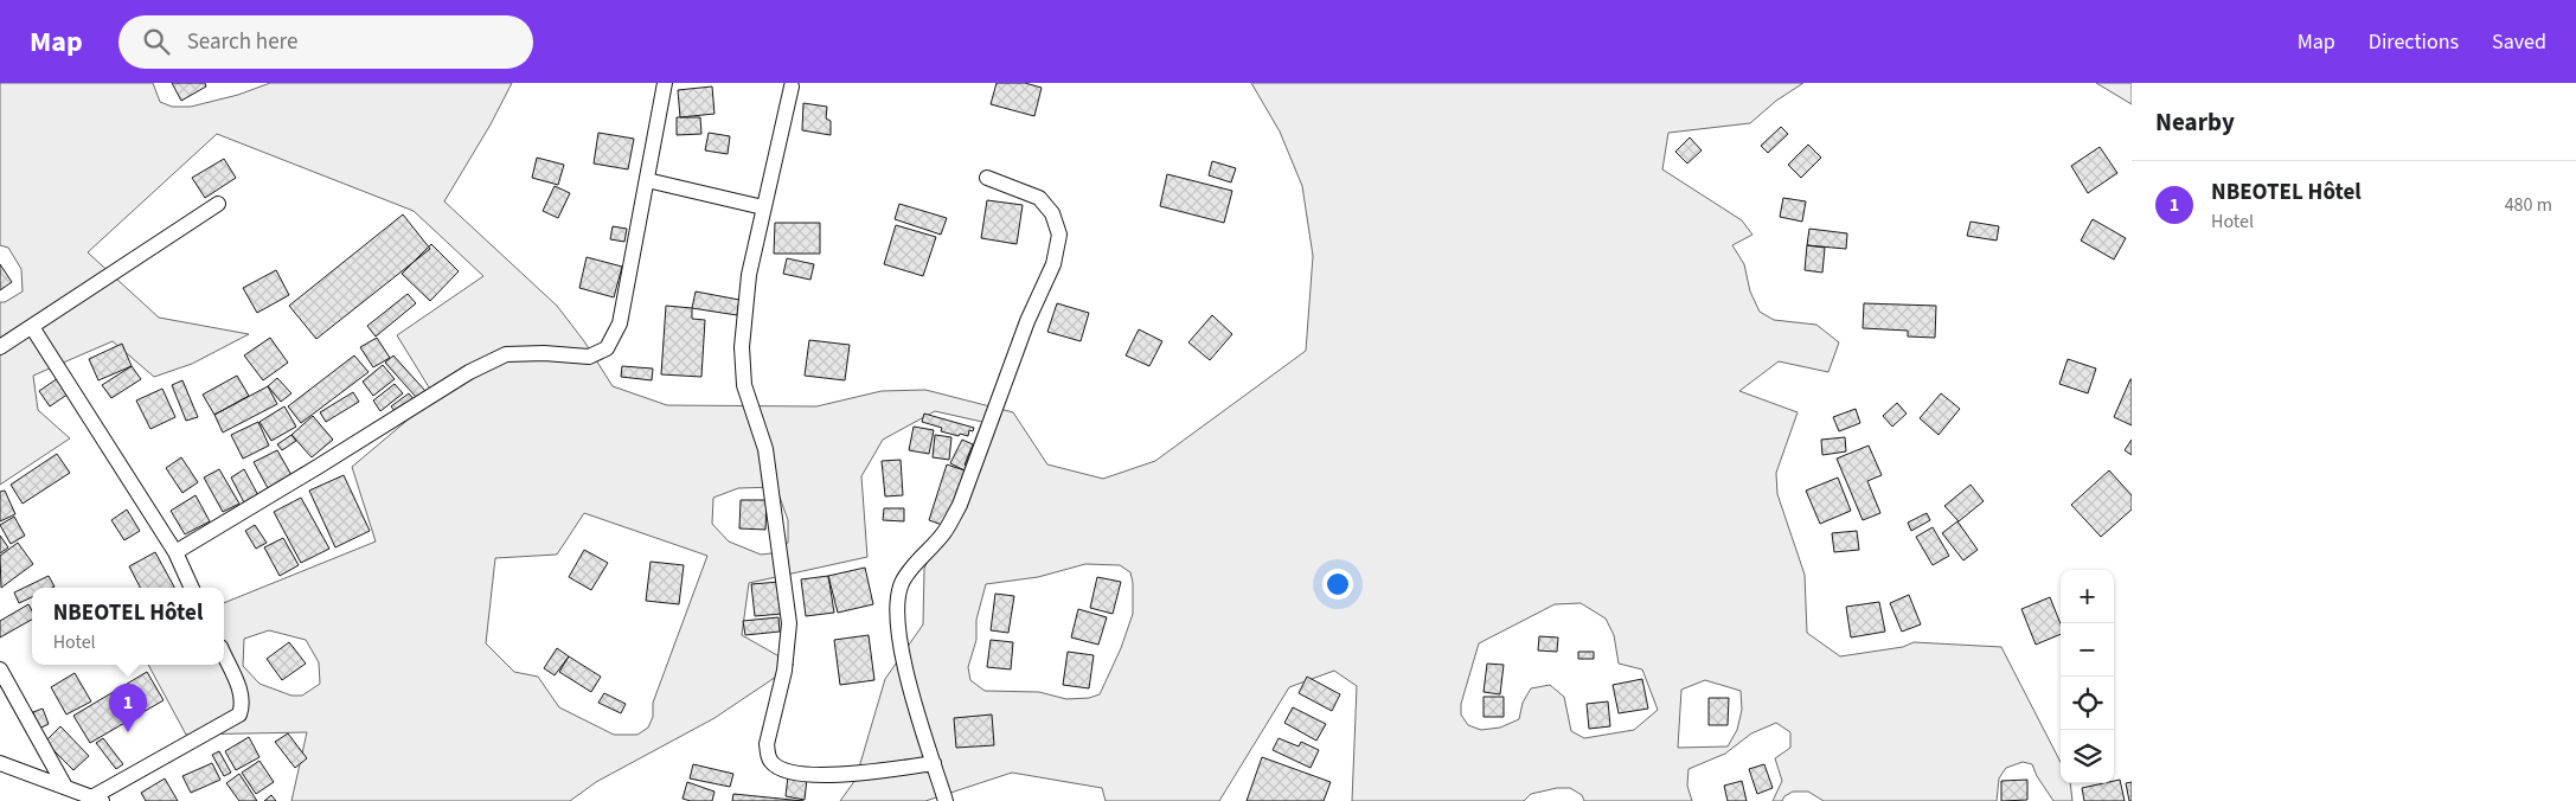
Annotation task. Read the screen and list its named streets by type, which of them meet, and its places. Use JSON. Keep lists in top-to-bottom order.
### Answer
{
  "page": {
    "header": "Map",
    "search": "Search here",
    "nav": ["Map", "Directions", "Saved"],
    "heading": "Nearby",
    "list": [
      {
        "mark": "1",
        "name": "NBEOTEL Hôtel",
        "note": "Hotel",
        "value": "480 m"
      }
    ],
    "map_buttons": ["+", "−"],
    "popup": ["NBEOTEL Hôtel", "Hotel"],
    "pins": "1"
  }
}
